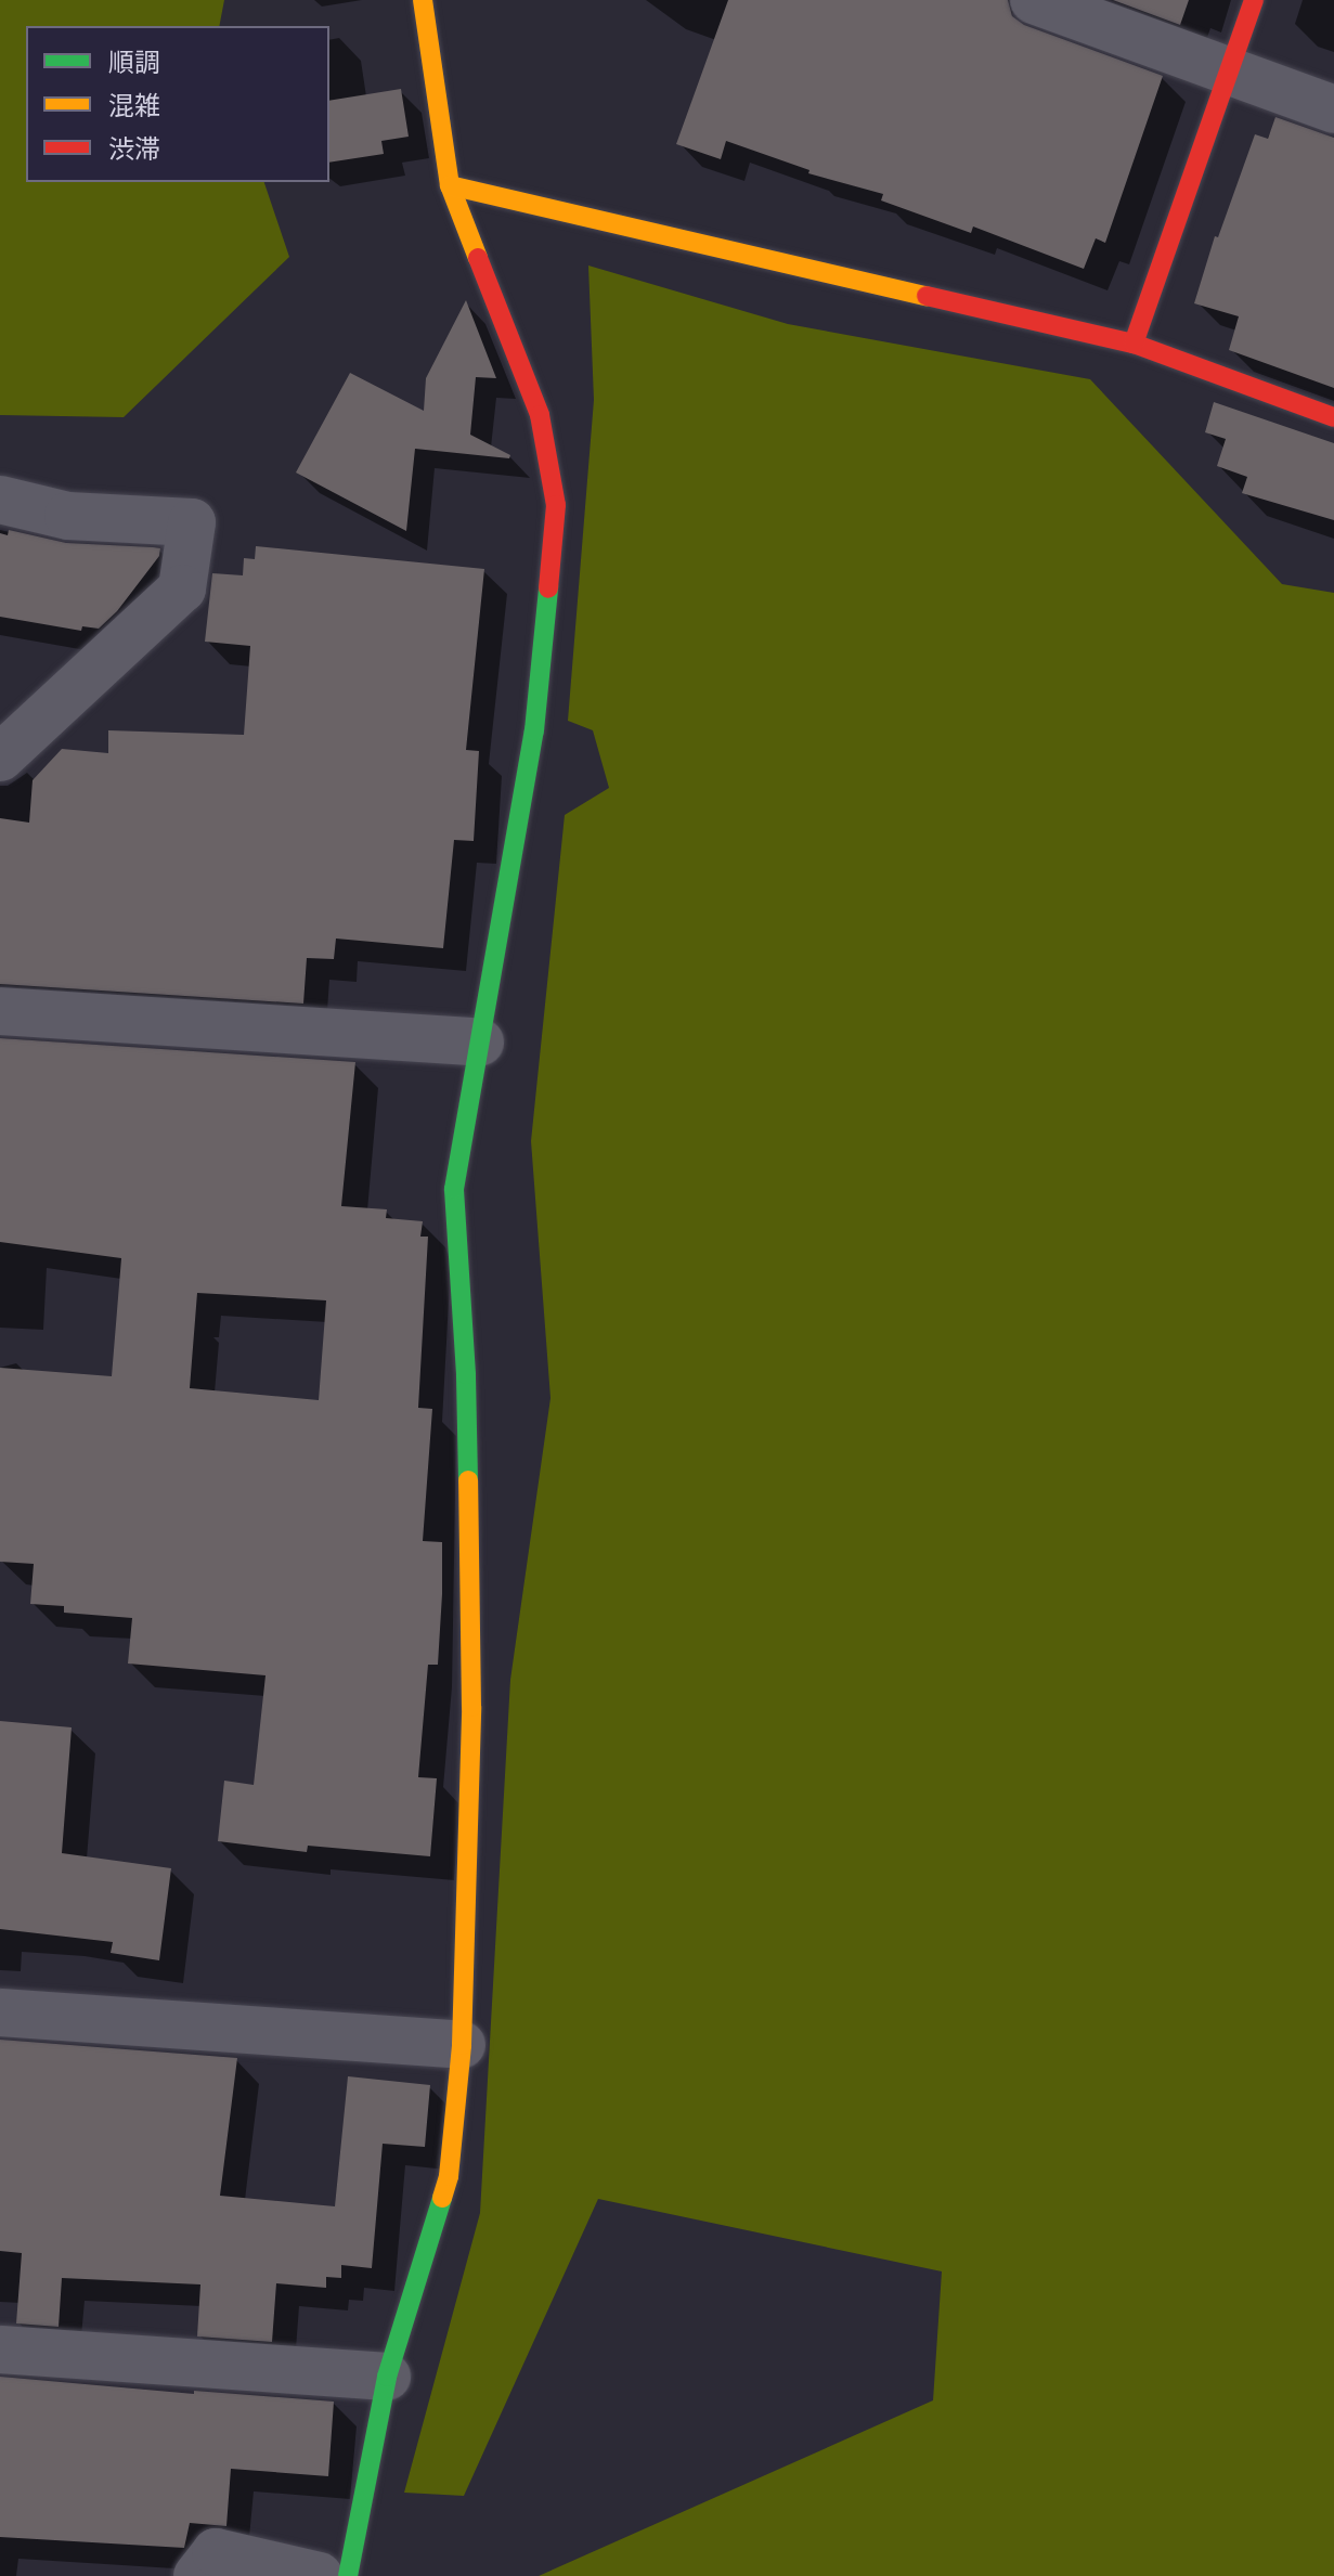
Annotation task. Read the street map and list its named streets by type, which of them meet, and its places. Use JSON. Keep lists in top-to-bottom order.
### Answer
{
  "legend": ["順調", "混雑", "渋滞"]
}
